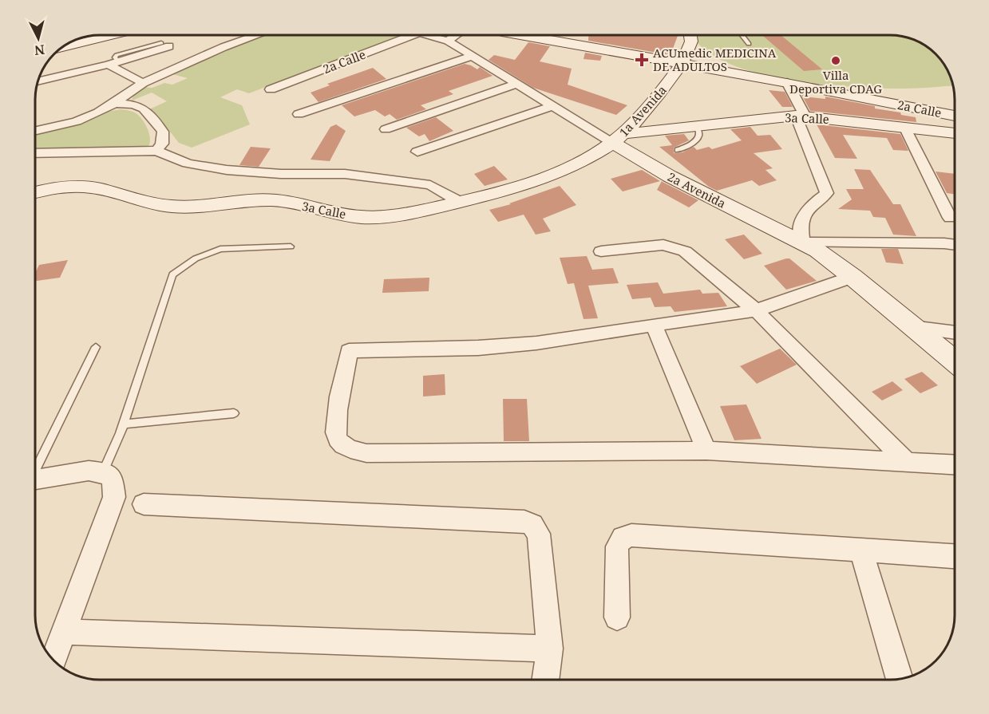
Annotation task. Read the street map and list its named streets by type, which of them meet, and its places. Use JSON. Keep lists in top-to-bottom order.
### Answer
{
  "streets": {
    "street": [
      "2a Calle",
      "1a Avenida",
      "3a Calle",
      "2a Avenida"
    ]
  },
  "crossings": [
    ["2a Calle", "1a Avenida"],
    ["1a Avenida", "3a Calle"],
    ["1a Avenida", "2a Avenida"],
    ["3a Calle", "2a Avenida"]
  ],
  "places": {
    "health": ["ACUmedic MEDICINA DE ADULTOS"],
    "other": ["Villa Deportiva CDAG"]
  },
  "north": "bottom"
}
